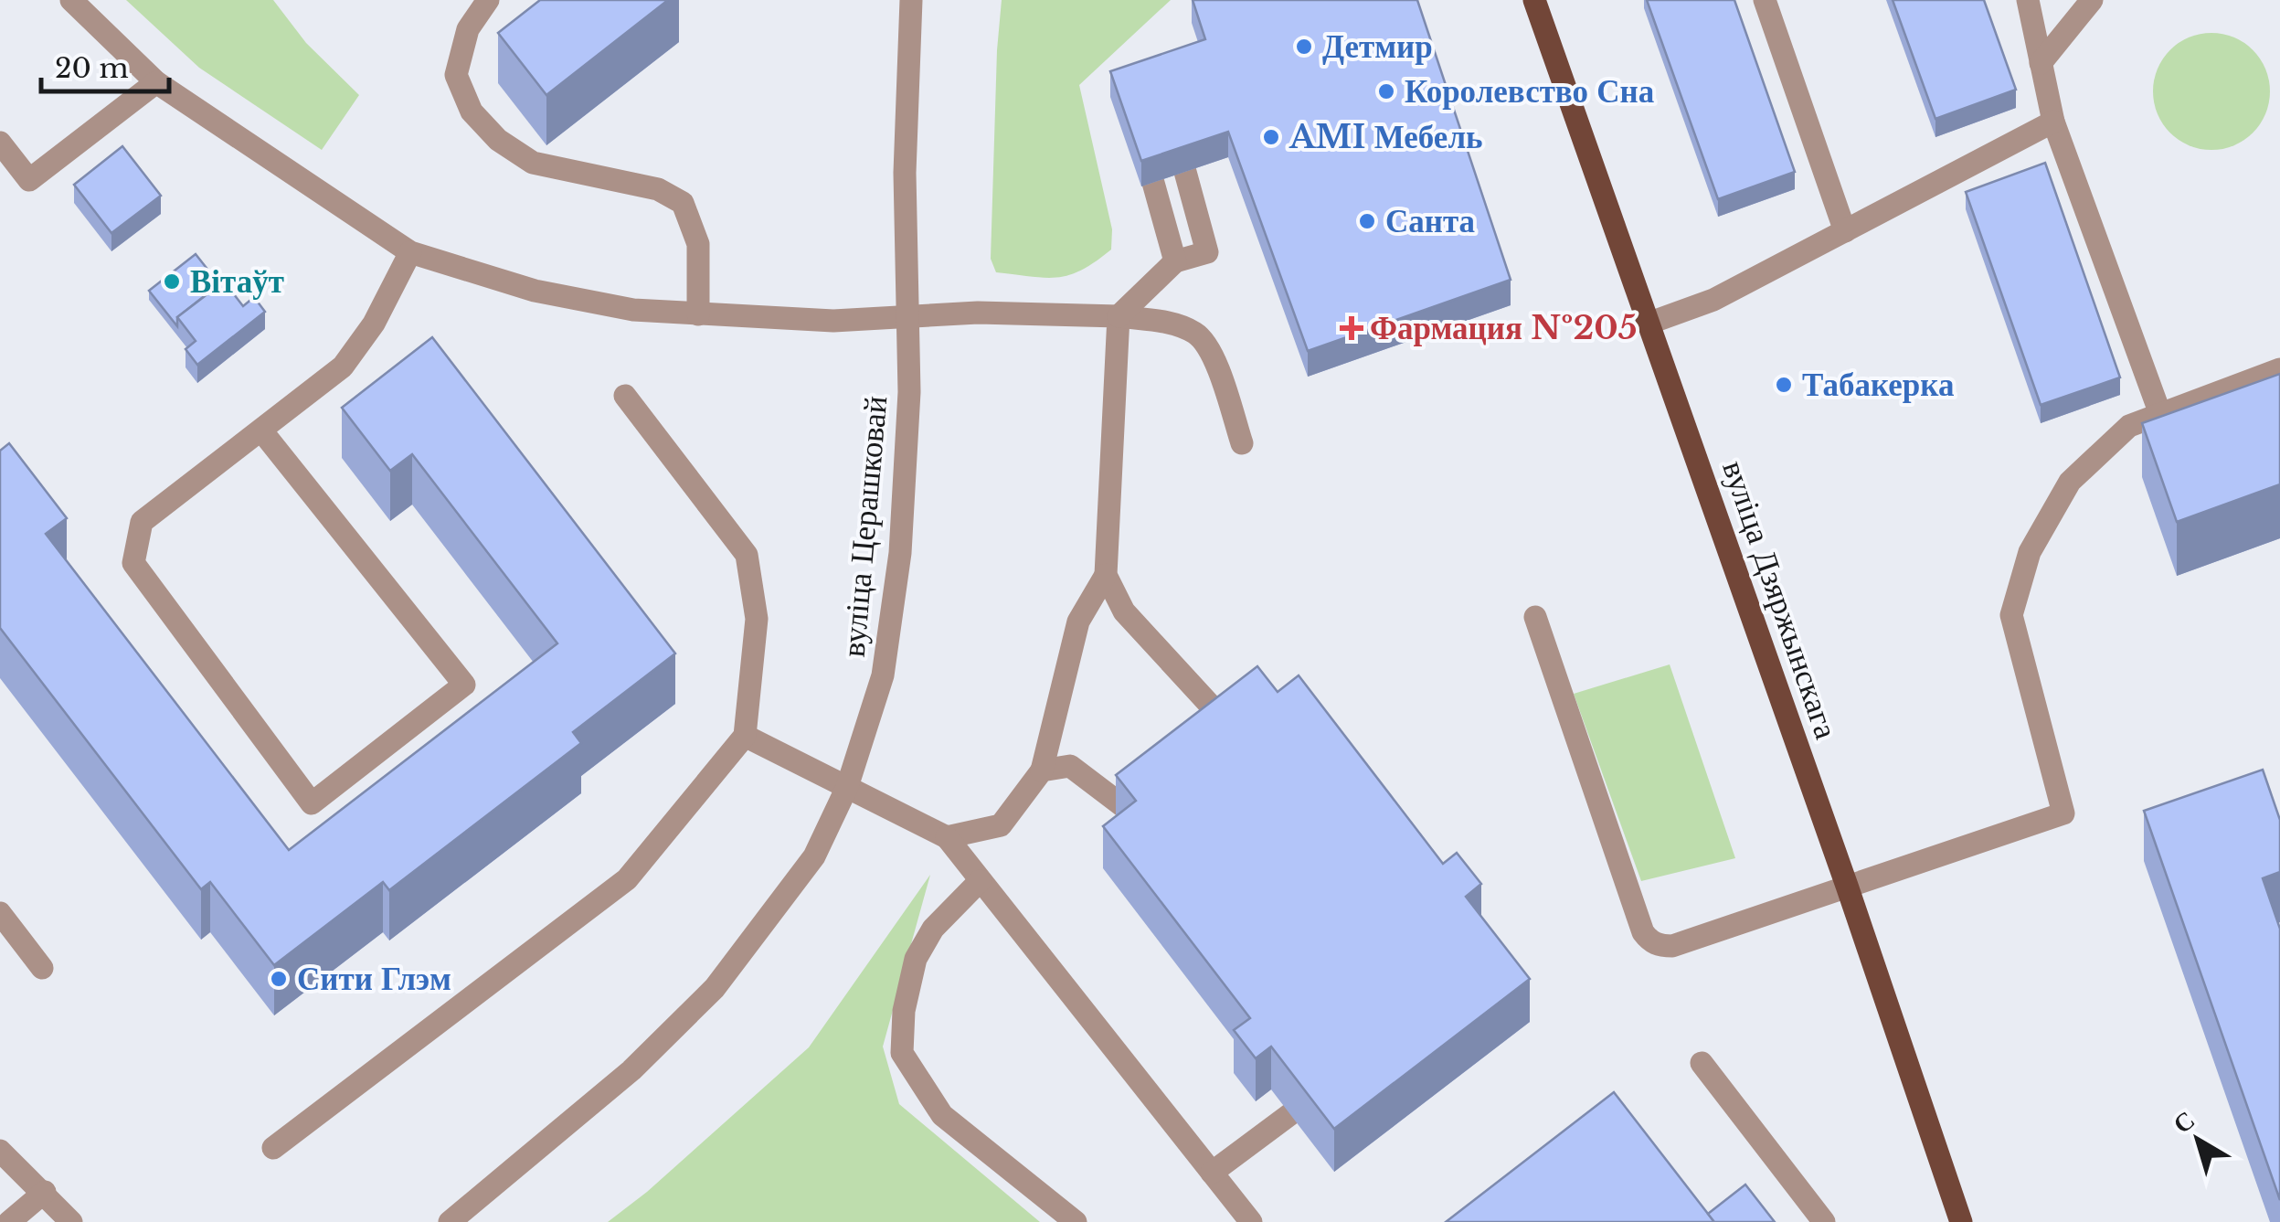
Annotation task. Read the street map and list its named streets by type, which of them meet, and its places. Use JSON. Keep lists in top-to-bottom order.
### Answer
{
  "streets": {
    "main road": ["вуліца Дзяржынскага"],
    "street": ["вуліца Церашковай"]
  },
  "places": {
    "other": [
      "Детмир",
      "Королевство Сна",
      "AMI Мебель",
      "Санта",
      "Вітаўт",
      "Табакерка",
      "Сити Глэм"
    ],
    "health": ["Фармация №205"]
  },
  "scale_bar": "20 m",
  "north": "top left"
}
